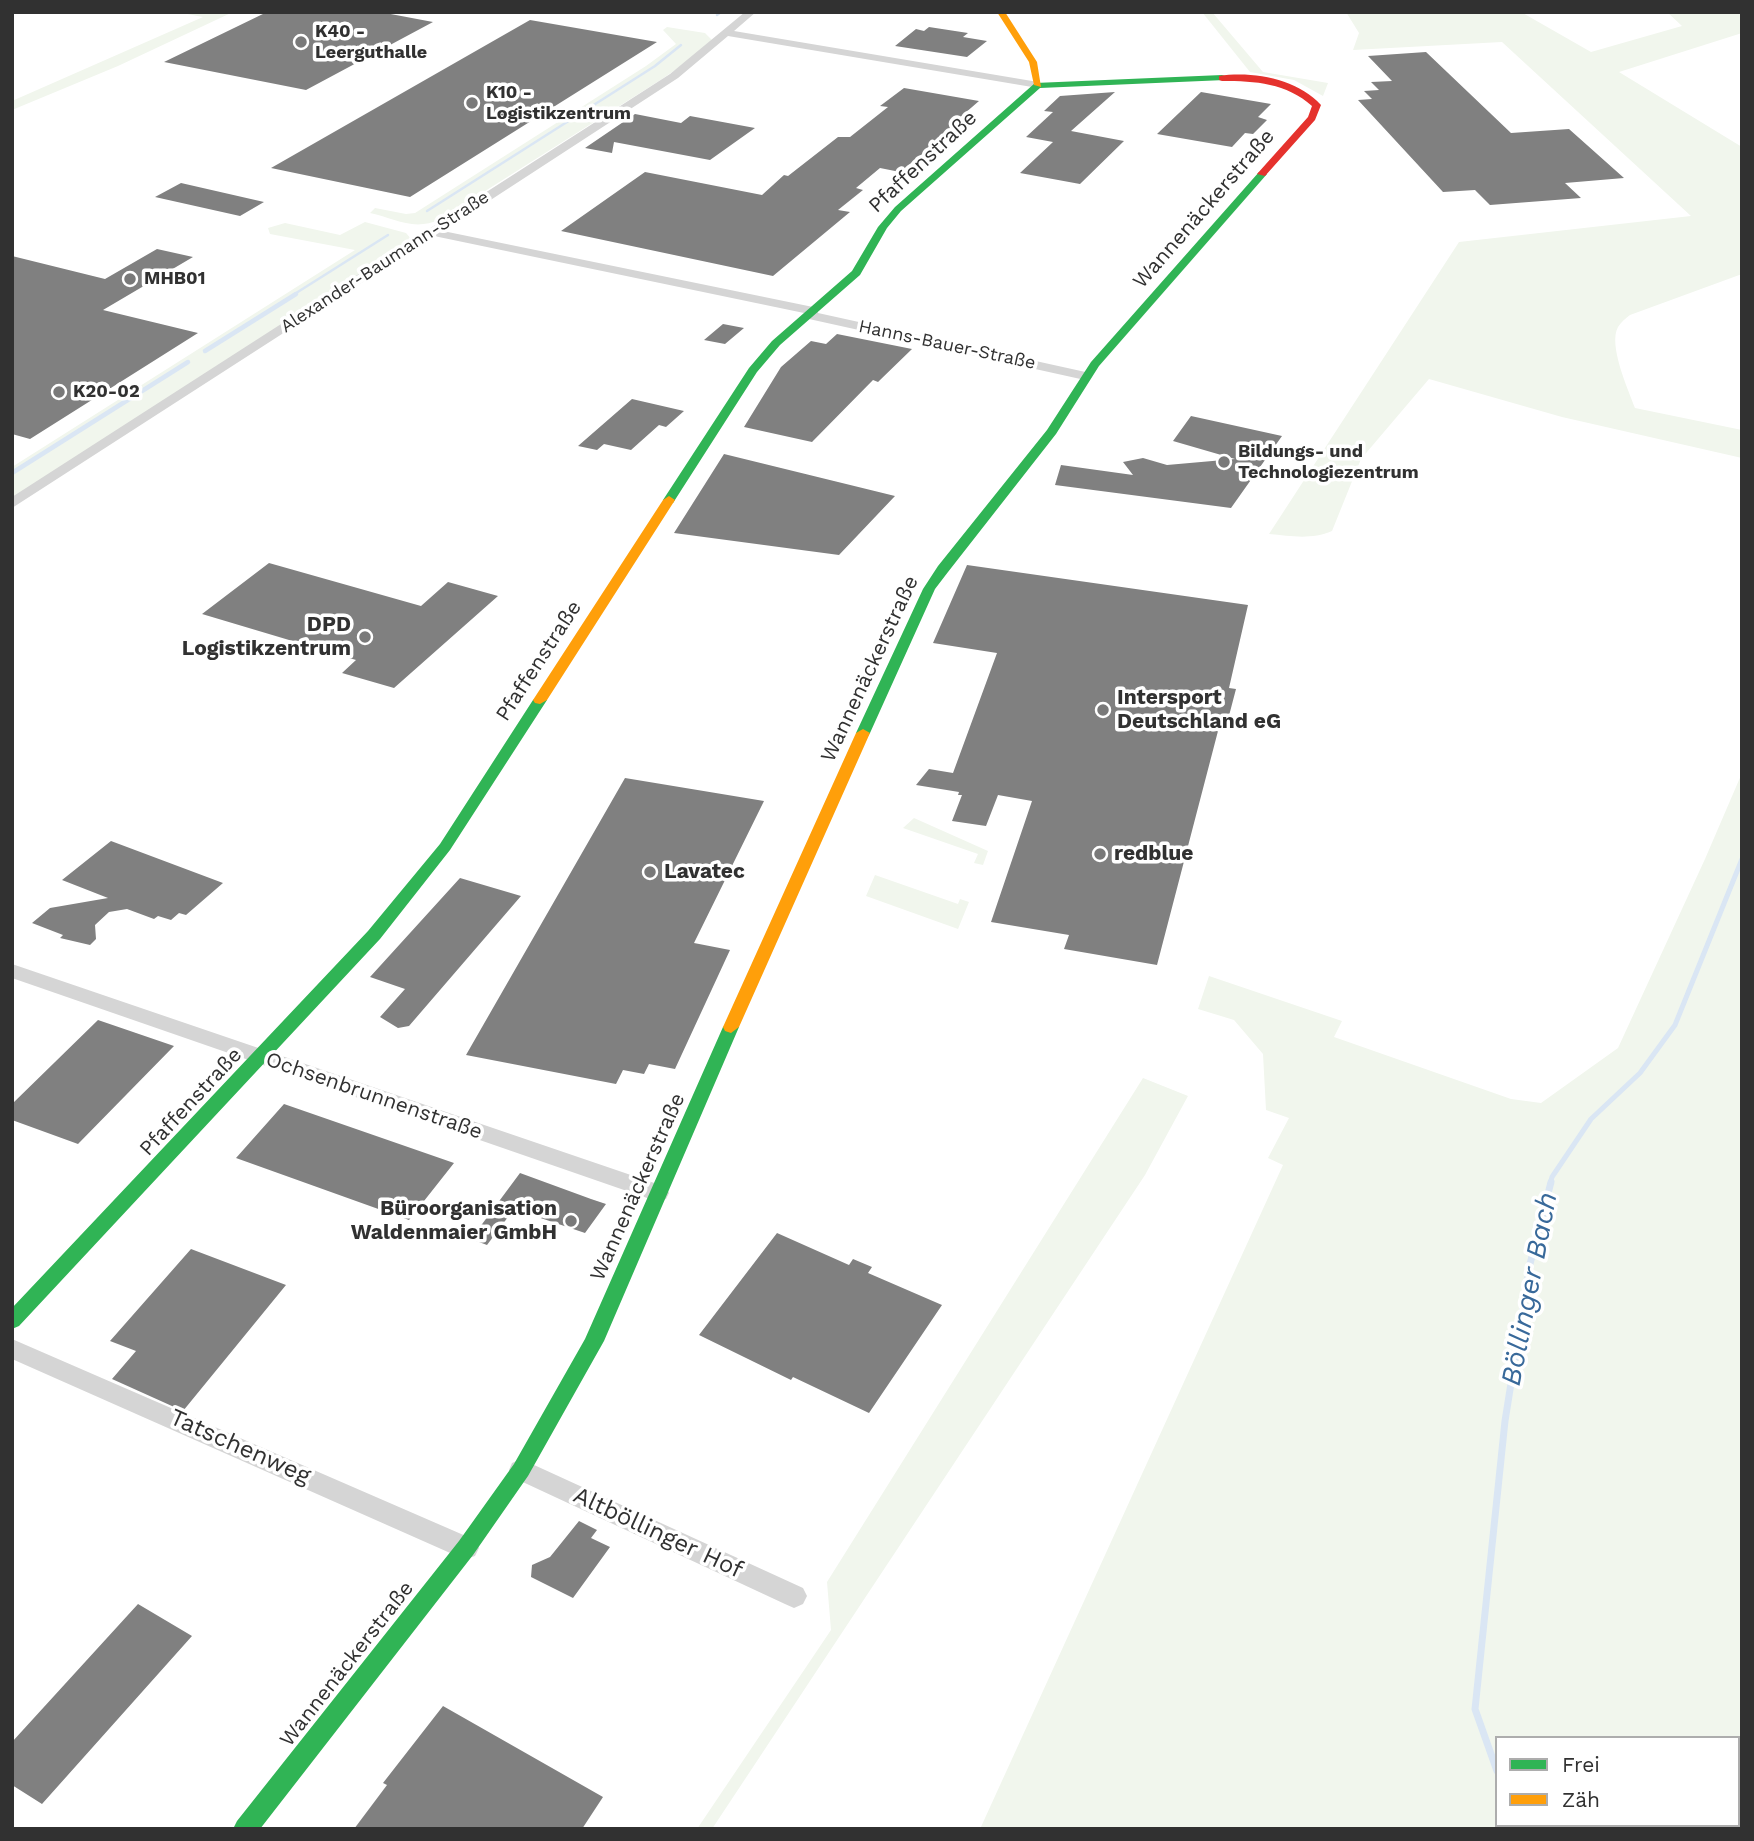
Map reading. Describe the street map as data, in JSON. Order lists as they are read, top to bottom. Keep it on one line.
{"streets":{"street":["Pfaffenstraße","Wannenäckerstraße","Alexander-Baumann-Straße","Hanns-Bauer-Straße","Ochsenbrunnenstraße","Tatschenweg","Altböllinger Hof"]},"crossings":[["Pfaffenstraße","Wannenäckerstraße"],["Pfaffenstraße","Hanns-Bauer-Straße"],["Pfaffenstraße","Ochsenbrunnenstraße"],["Wannenäckerstraße","Alexander-Baumann-Straße"],["Wannenäckerstraße","Hanns-Bauer-Straße"],["Wannenäckerstraße","Ochsenbrunnenstraße"],["Wannenäckerstraße","Tatschenweg"],["Wannenäckerstraße","Altböllinger Hof"],["Alexander-Baumann-Straße","Hanns-Bauer-Straße"]],"water":["Böllinger Bach"],"places":["K40 - Leerguthalle","K10 - Logistikzentrum","MHB01","K20-02","Bildungs- und Technologiezentrum","DPD Logistikzentrum","Intersport Deutschland eG","redblue","Lavatec","Büroorganisation Waldenmaier GmbH"],"legend":["Frei","Zäh"]}
